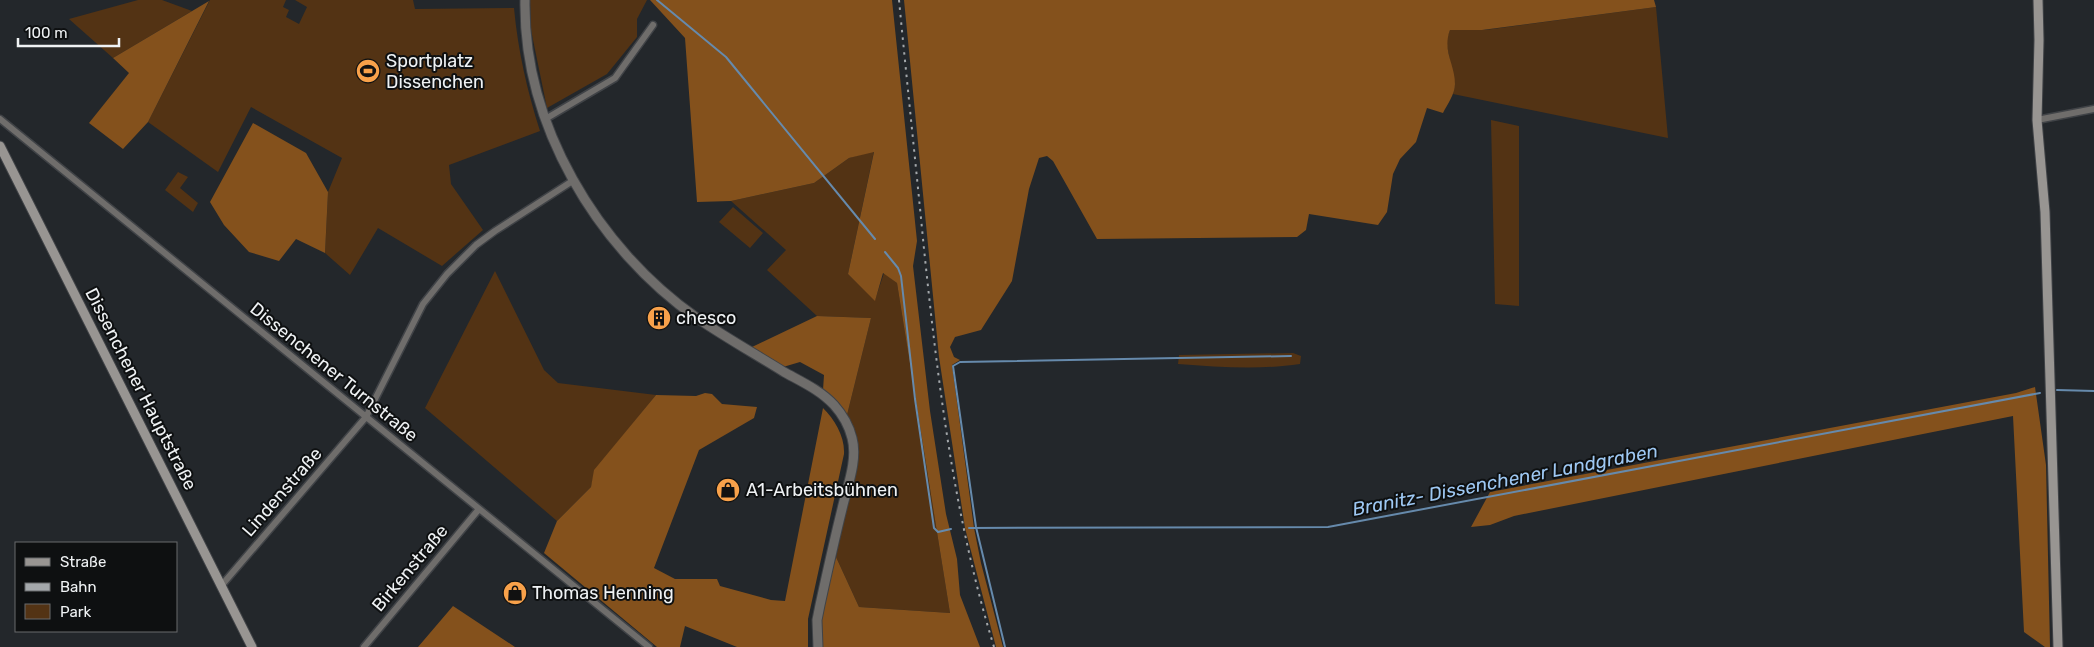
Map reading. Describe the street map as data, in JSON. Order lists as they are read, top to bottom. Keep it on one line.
{"streets":{"main road":["Dissenchener Hauptstraße"],"street":["Dissenchener Turnstraße","Lindenstraße","Birkenstraße"]},"crossings":[["Dissenchener Turnstraße","Lindenstraße"],["Dissenchener Turnstraße","Birkenstraße"],["Dissenchener Hauptstraße","Lindenstraße"]],"water":["Branitz- Dissenchener Landgraben"],"places":{"sports":["Sportplatz Dissenchen"],"building":["chesco"],"shop":["A1-Arbeitsbühnen","Thomas Henning"]},"legend":["Straße","Bahn","Park"],"scale_bar":"100 m"}
